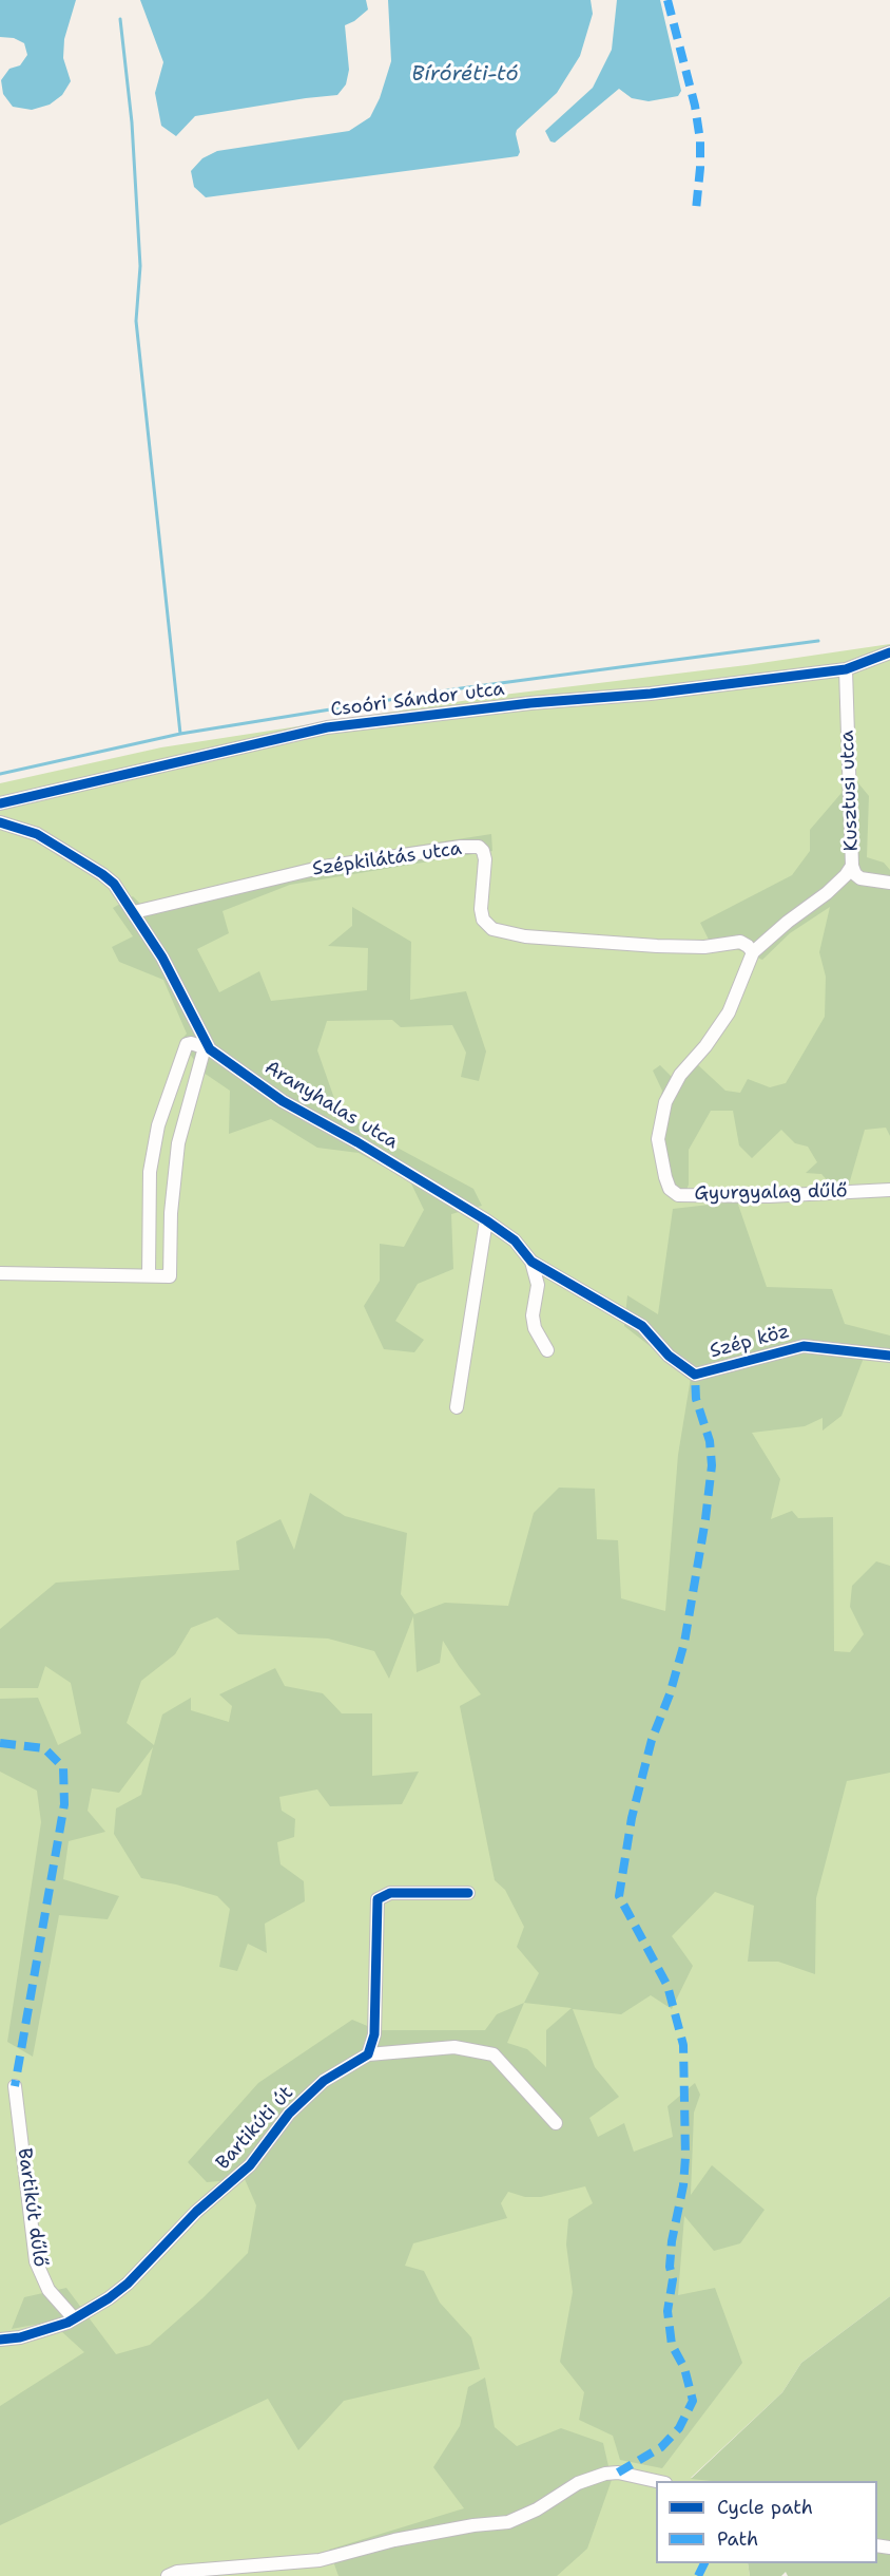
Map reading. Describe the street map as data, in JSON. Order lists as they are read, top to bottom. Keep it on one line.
{"streets":{"street":["Csoóri Sándor utca","Kusztusi utca","Szépkilátás utca","Aranyhalas utca","Gyurgyalag dűlő","Szép köz","Bartikúti út","Bartikút dűlő"]},"crossings":[["Csoóri Sándor utca","Kusztusi utca"],["Kusztusi utca","Gyurgyalag dűlő"],["Szépkilátás utca","Aranyhalas utca"],["Szépkilátás utca","Gyurgyalag dűlő"],["Aranyhalas utca","Szép köz"],["Bartikúti út","Bartikút dűlő"]],"water":["Bíróréti-tó"],"legend":["Cycle path","Path"]}
